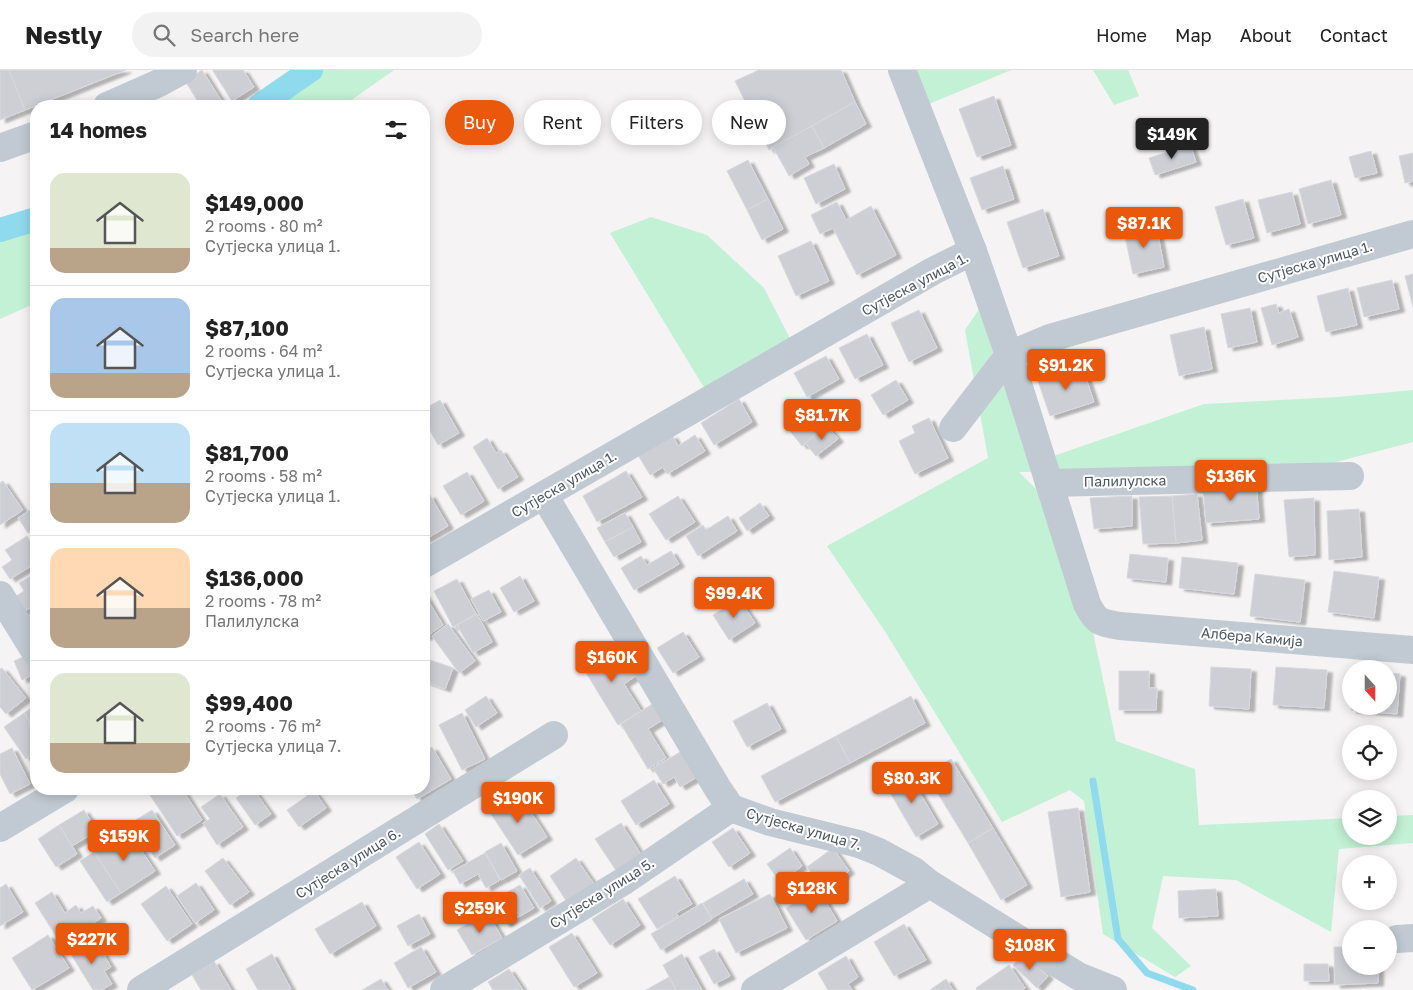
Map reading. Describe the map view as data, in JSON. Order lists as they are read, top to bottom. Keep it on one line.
{"streets":{"street":["Сутјеска улица 1.","Палилулска","Албера Камија","Сутјеска улица 7.","Сутјеска улица 6.","Сутјеска улица 5."]},"crossings":[["Сутјеска улица 1.","Сутјеска улица 7."],["Палилулска","Албера Камија"],["Сутјеска улица 7.","Сутјеска улица 5."]],"north":"bottom","page":{"header":"Nestly","search":"Search here","nav":["Home","Map","About","Contact"],"chip":["Buy","Rent","Filters","New"],"heading":"14 homes","price":["$149K","$87.1K","$91.2K","$81.7K","$136K","$99.4K","$160K","$80.3K","$190K","$159K","$128K","$259K","$227K","$108K"],"list":[{"name":"$149,000","note":"2 rooms · 80 m² · Сутјеска улица 1."},{"name":"$87,100","note":"2 rooms · 64 m² · Сутјеска улица 1."},{"name":"$81,700","note":"2 rooms · 58 m² · Сутјеска улица 1."},{"name":"$136,000","note":"2 rooms · 78 m² · Палилулска"},{"name":"$99,400","note":"2 rooms · 76 m² · Сутјеска улица 7."}],"map_buttons":["+","−"]}}
